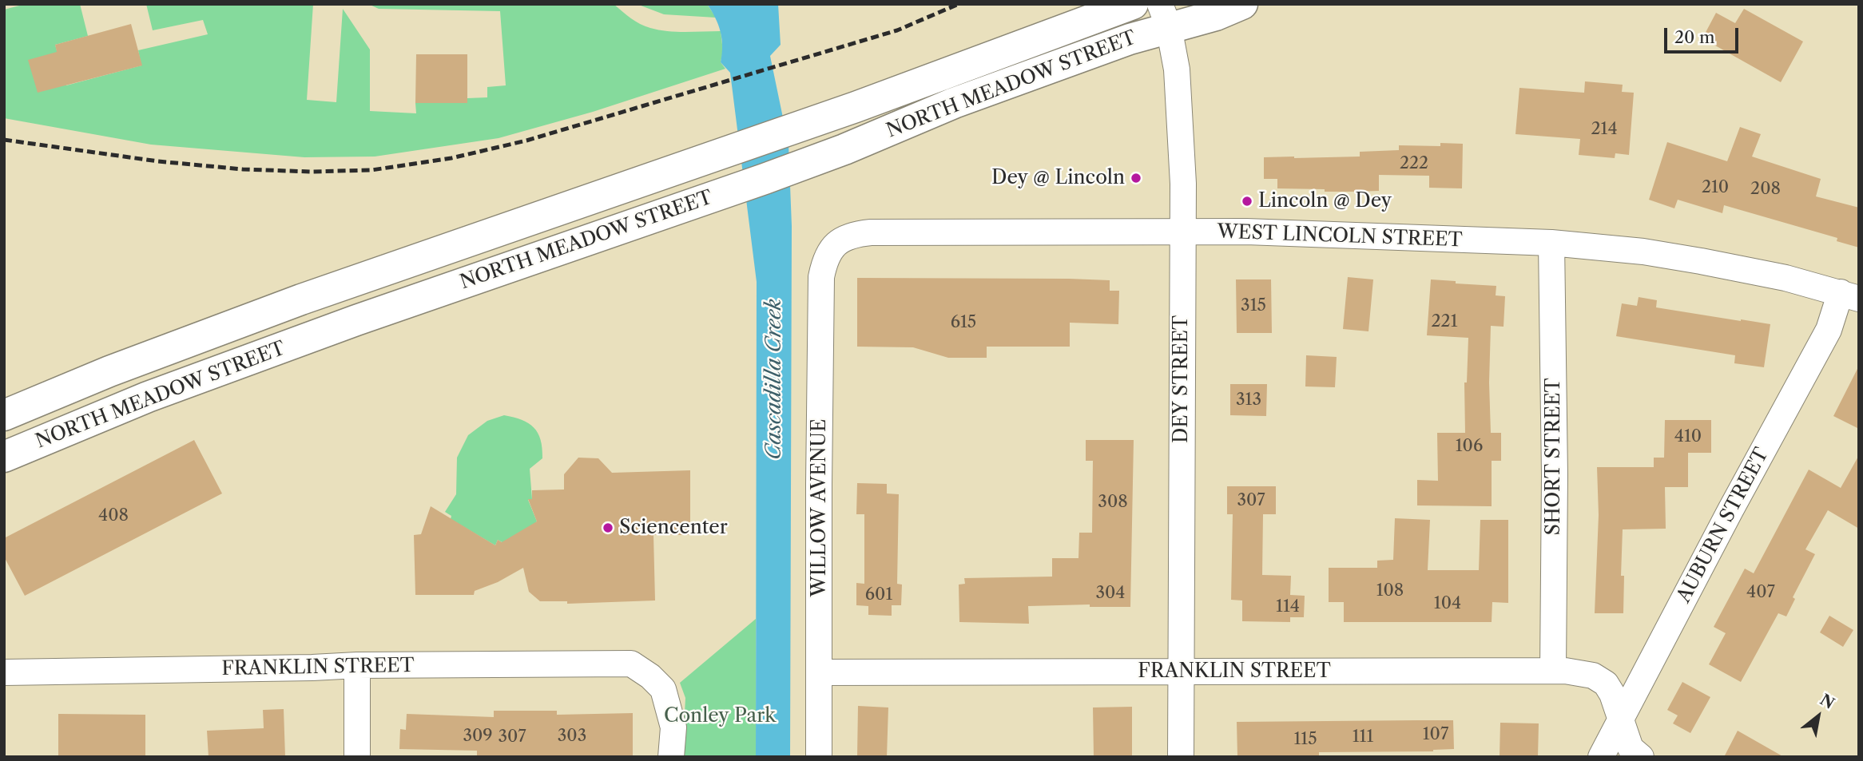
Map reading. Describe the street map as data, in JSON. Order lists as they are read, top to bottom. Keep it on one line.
{"streets":{"highway":["NORTH MEADOW STREET"],"street":["WEST LINCOLN STREET","DEY STREET","SHORT STREET","WILLOW AVENUE","AUBURN STREET","FRANKLIN STREET"]},"crossings":[["NORTH MEADOW STREET","DEY STREET"],["WEST LINCOLN STREET","DEY STREET"],["WEST LINCOLN STREET","SHORT STREET"],["WEST LINCOLN STREET","WILLOW AVENUE"],["WEST LINCOLN STREET","AUBURN STREET"],["DEY STREET","FRANKLIN STREET"],["SHORT STREET","FRANKLIN STREET"],["WILLOW AVENUE","FRANKLIN STREET"],["AUBURN STREET","FRANKLIN STREET"]],"water":["Cascadilla Creek"],"parks":["Conley Park"],"places":["Dey @ Lincoln","Lincoln @ Dey","Sciencenter"],"house_numbers":["214","222","210","208","315","221","615","313","410","106","307","308","408","108","407","304","601","104","114","107","309","303","307","111","115"],"scale_bar":"20 m","north":"top right"}
